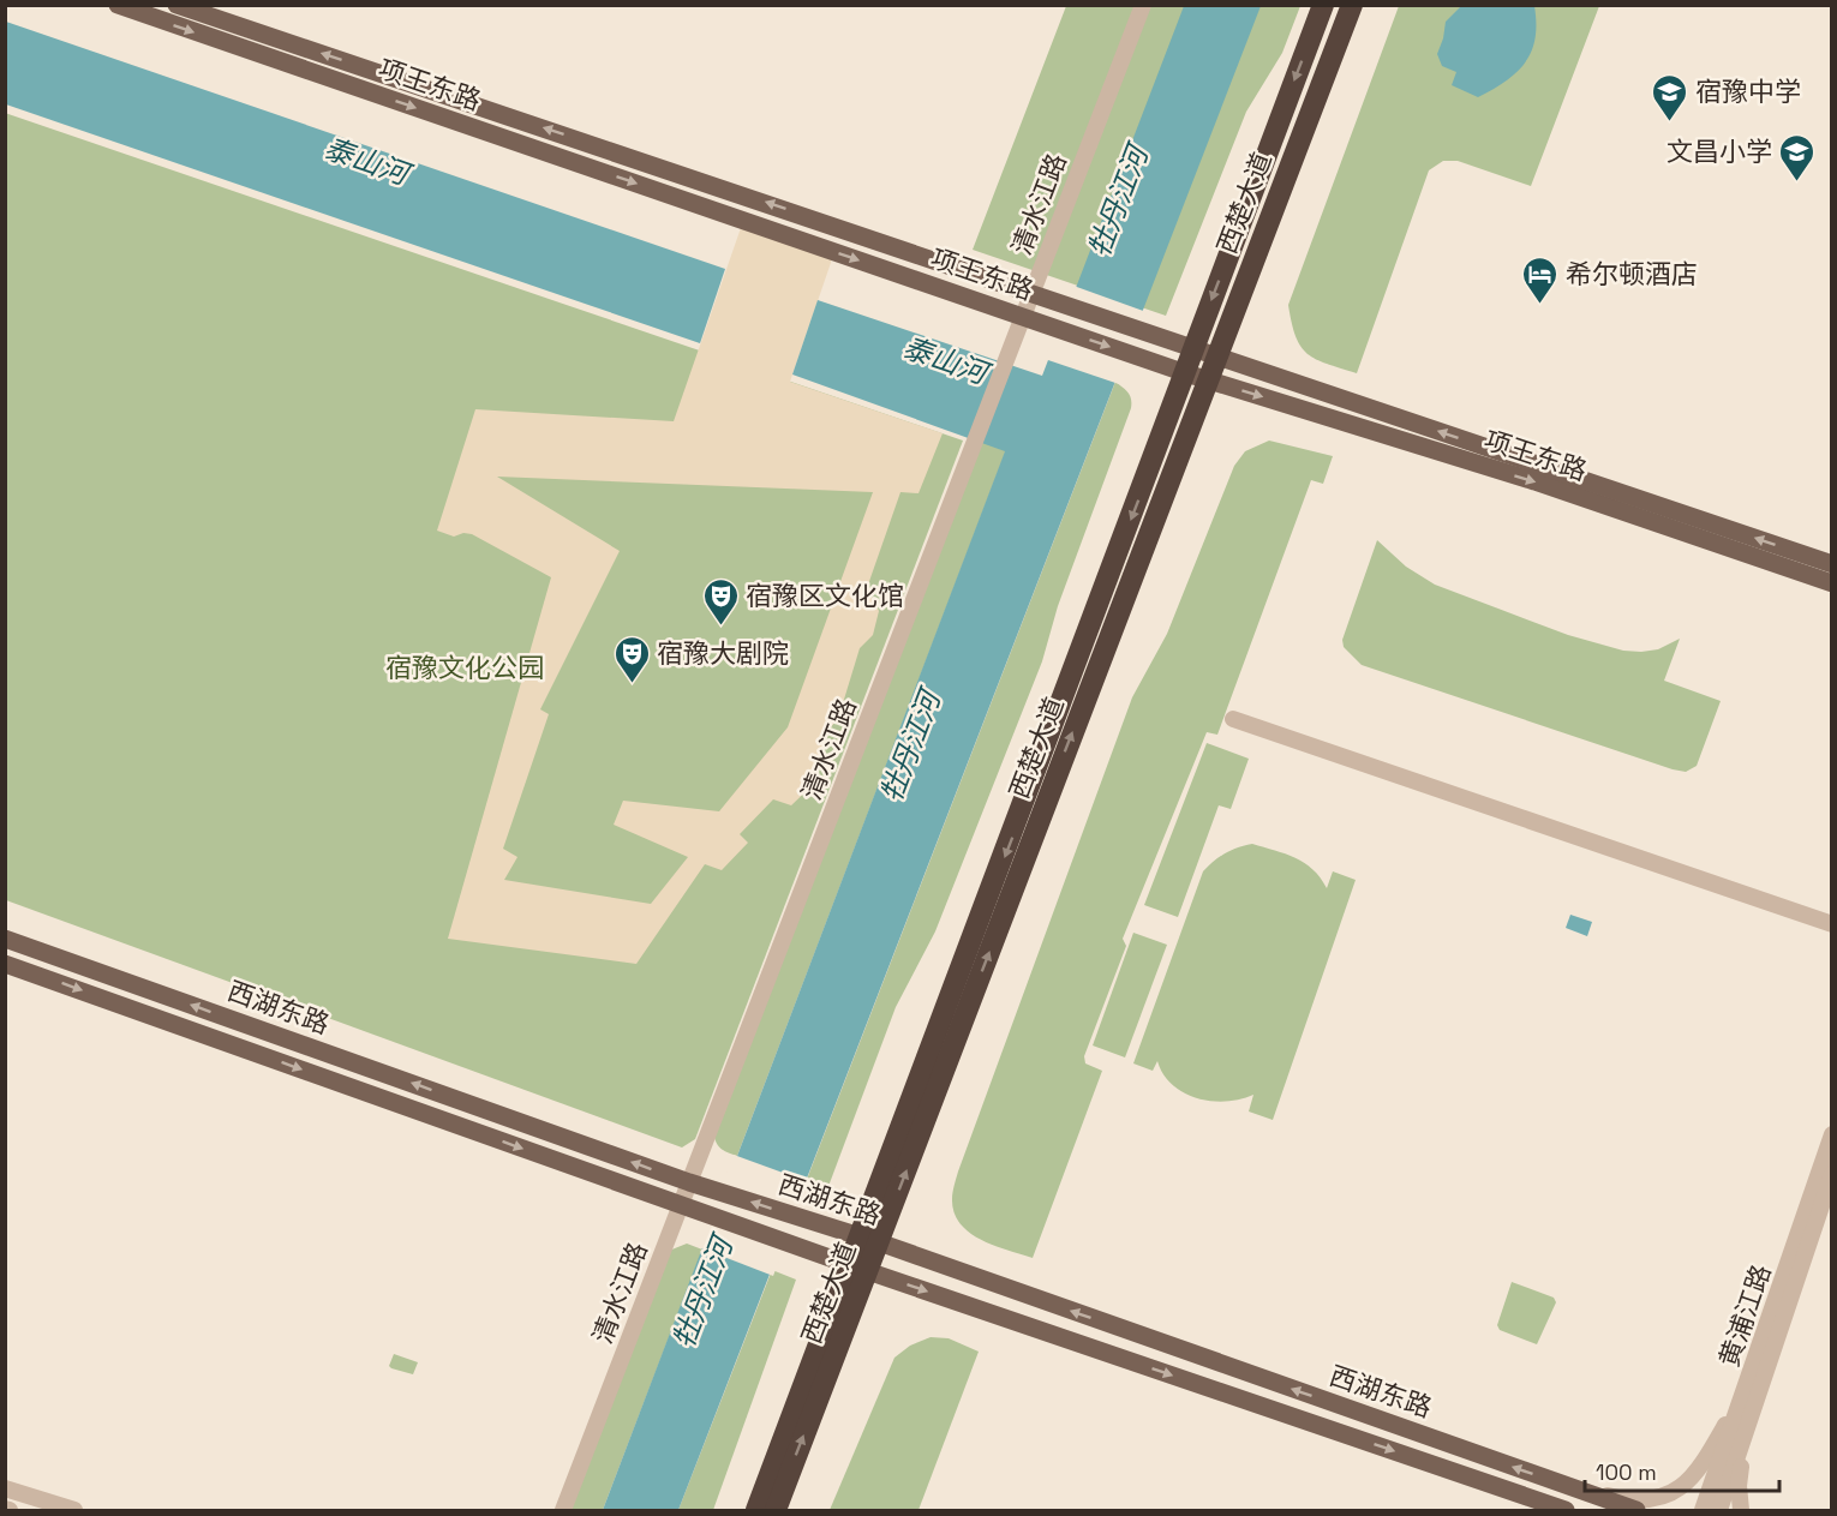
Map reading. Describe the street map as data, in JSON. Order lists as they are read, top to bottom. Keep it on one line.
{"streets":{"highway":["西楚大道"],"main road":["项王东路","西湖东路"],"street":["清水江路","黄浦江路"]},"crossings":[["项王东路","西楚大道"],["项王东路","清水江路"],["西楚大道","西湖东路"],["清水江路","西湖东路"]],"water":["泰山河","牡丹江河"],"parks":["宿豫文化公园"],"places":{"school or university":["宿豫中学","文昌小学"],"hotel":["希尔顿酒店"],"theatre":["宿豫区文化馆","宿豫大剧院"]},"scale_bar":"100 m"}
